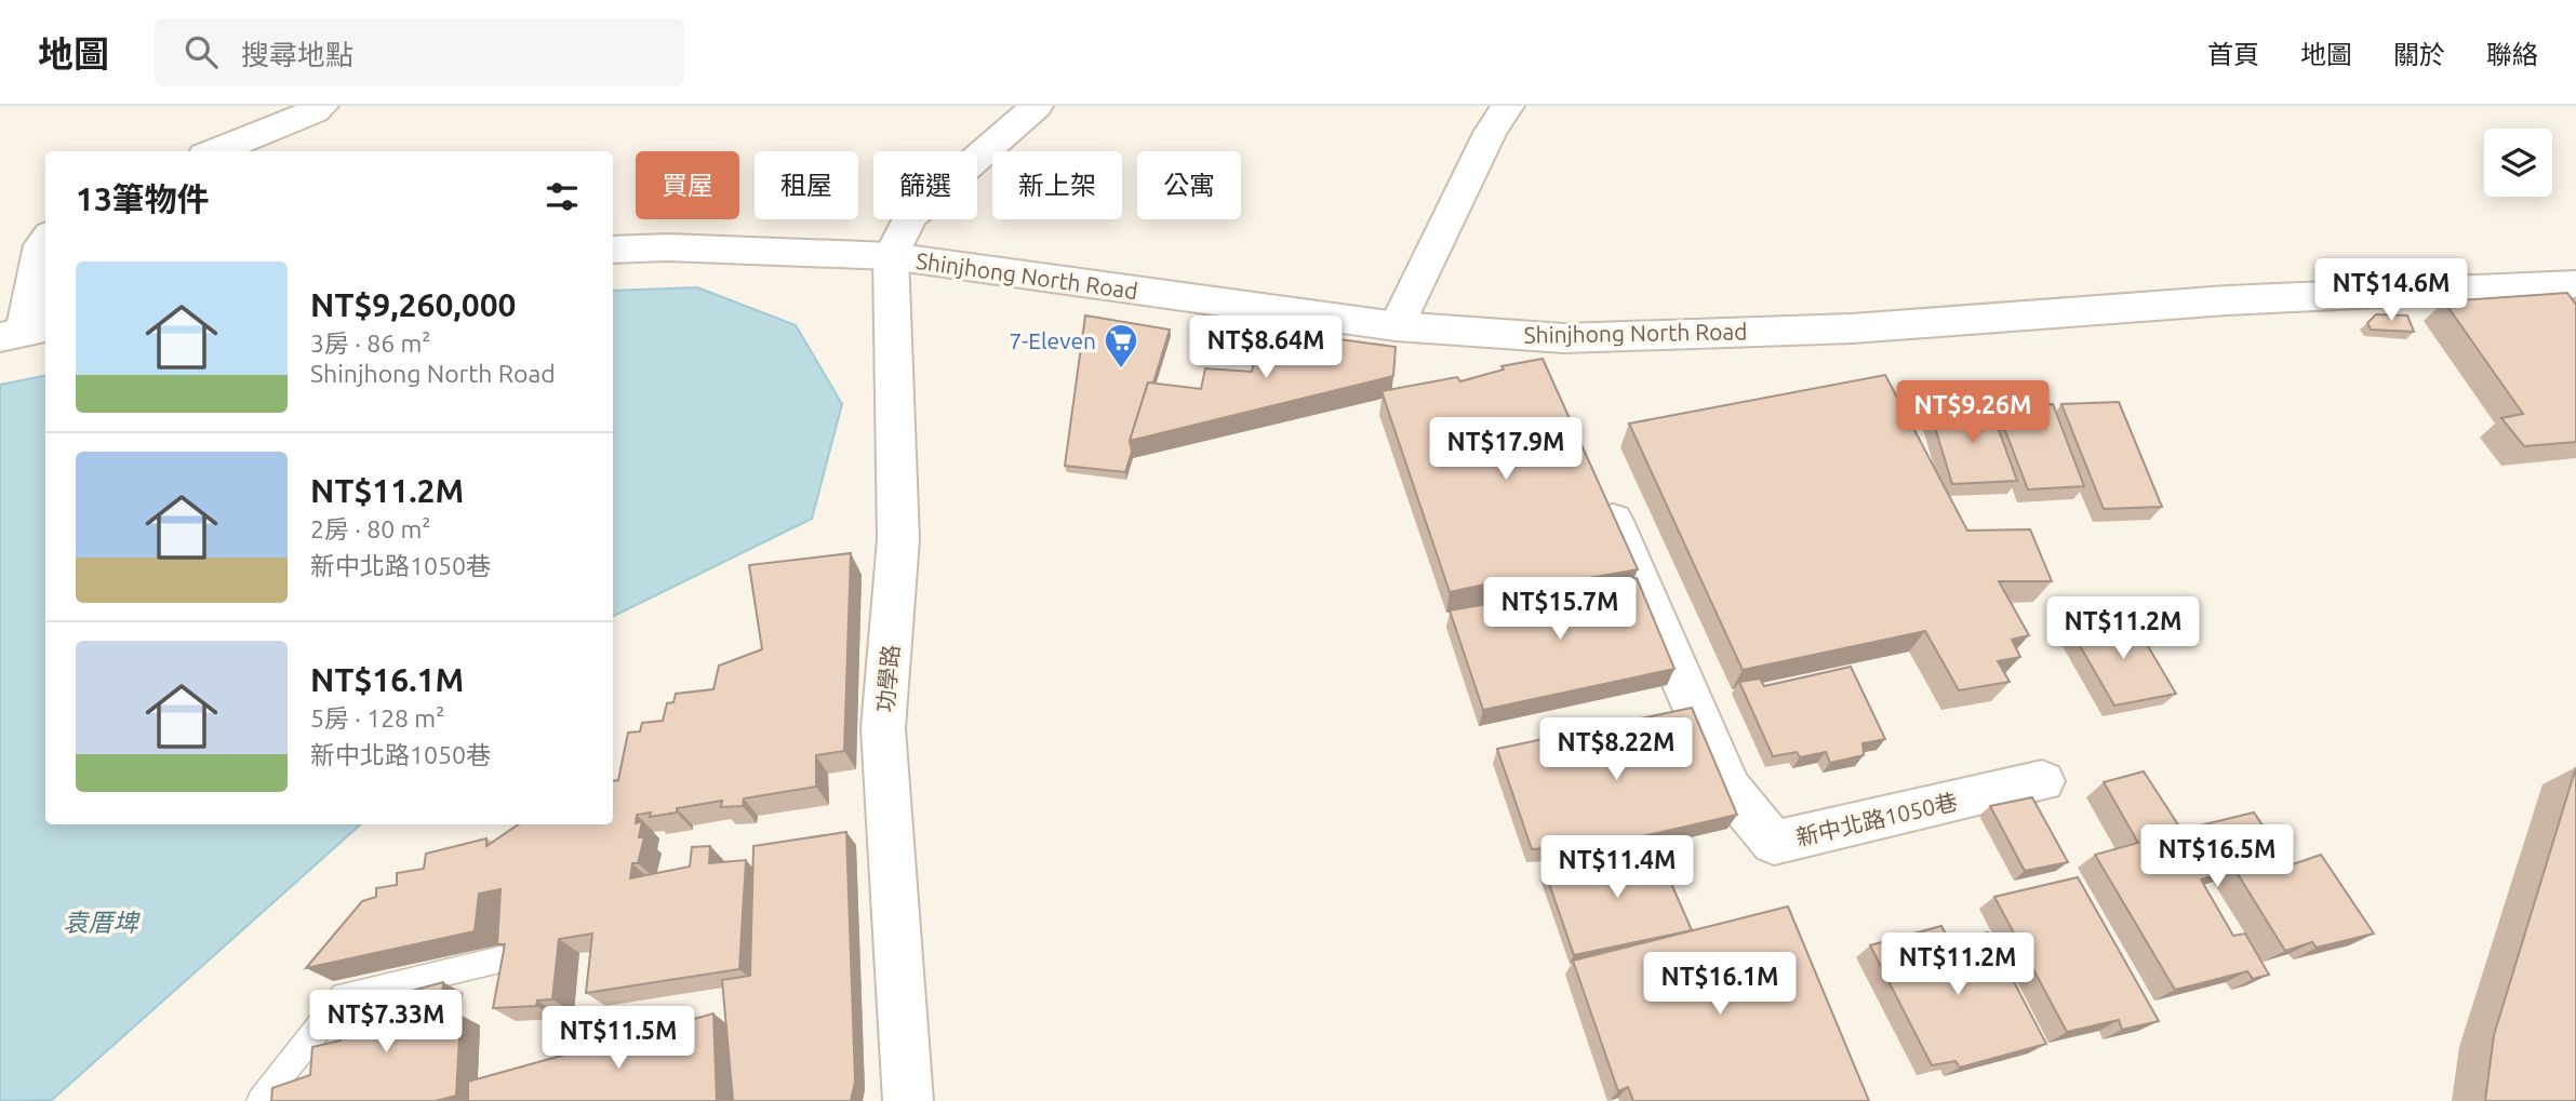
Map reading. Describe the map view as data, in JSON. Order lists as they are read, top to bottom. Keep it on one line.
{"streets":{"street":["Shinjhong North Road","功學路","新中北路1050巷"]},"crossings":[["Shinjhong North Road","功學路"]],"water":["袁厝埤"],"places":{"supermarket":["7-Eleven"]},"page":{"header":"地圖","search":"搜尋地點","nav":["首頁","地圖","關於","聯絡"],"chip":["買屋","租屋","篩選","新上架","公寓"],"heading":"13筆物件","list":[{"name":"NT$9,260,000","note":"3房 · 86 m² · Shinjhong North Road"},{"name":"NT$11.2M","note":"2房 · 80 m² · 新中北路1050巷"},{"name":"NT$16.1M","note":"5房 · 128 m² · 新中北路1050巷"}],"price":["NT$14.6M","NT$8.64M","NT$9.26M","NT$17.9M","NT$15.7M","NT$11.2M","NT$8.22M","NT$16.5M","NT$11.4M","NT$11.2M","NT$16.1M","NT$7.33M","NT$11.5M"]}}
